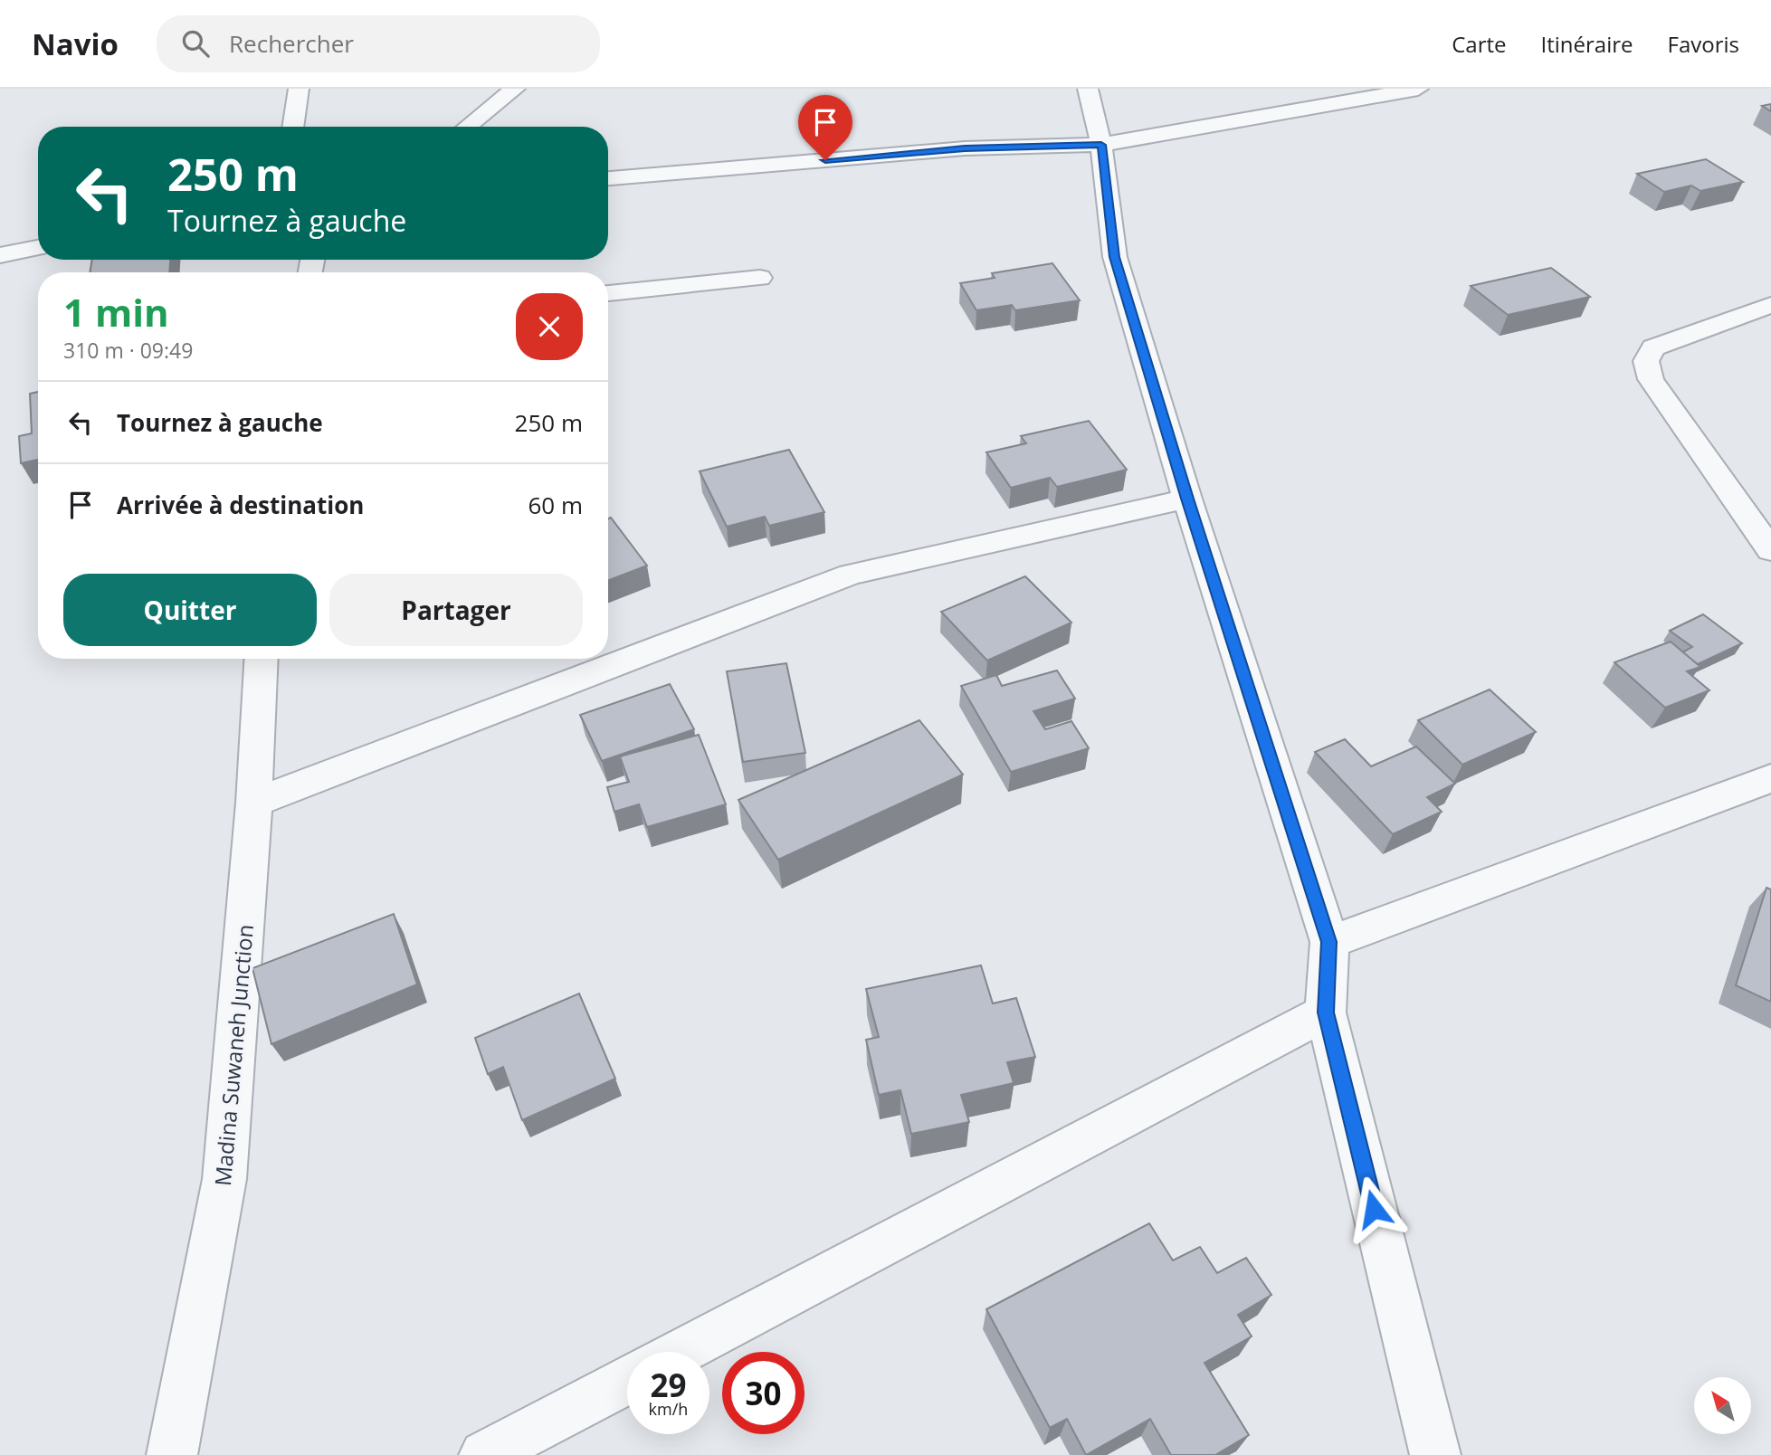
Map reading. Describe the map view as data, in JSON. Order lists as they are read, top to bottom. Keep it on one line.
{"streets":{"street":["Madina Suwaneh Junction"]},"north":"top left","page":{"header":"Navio","search":"Rechercher","nav":["Carte","Itinéraire","Favoris"],"turn":["250 m","Tournez à gauche"],"heading":["1 min","310 m · 09:49"],"list":[{"name":"Tournez à gauche","value":"250 m"},{"name":"Arrivée à destination","value":"60 m"}],"buttons":["Quitter","Partager"],"speed":"29 km/h","limit":"30"}}
